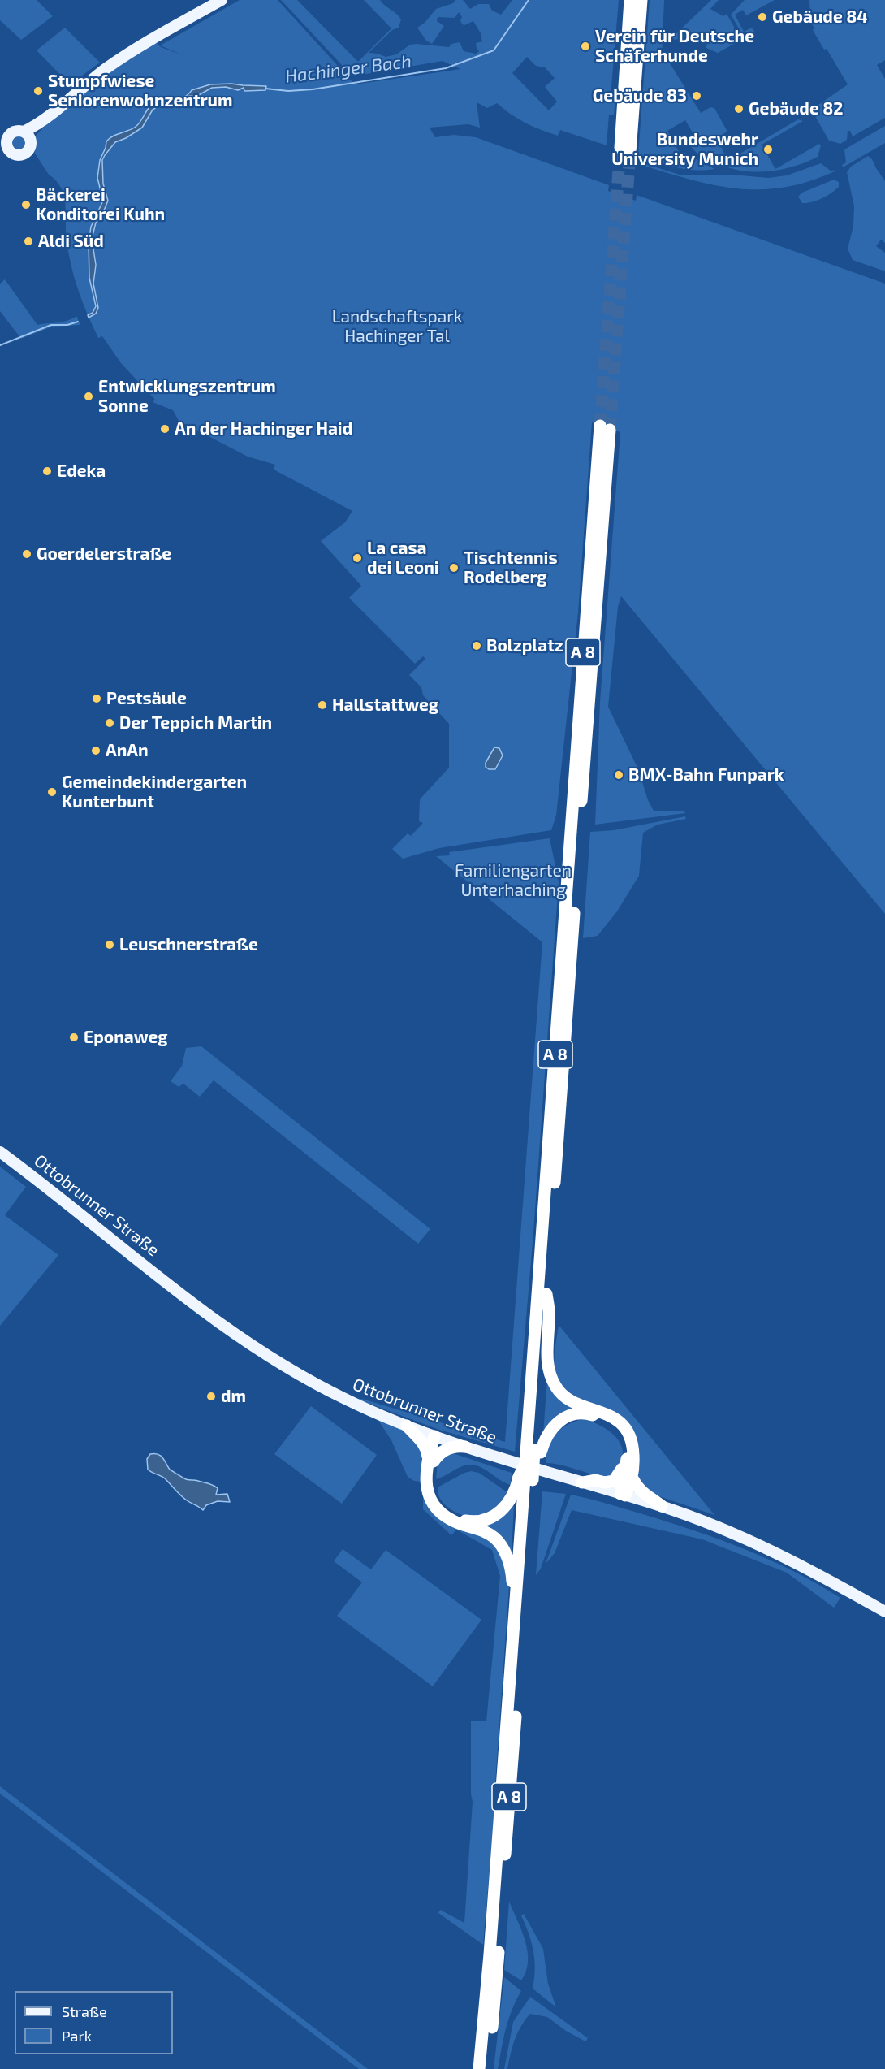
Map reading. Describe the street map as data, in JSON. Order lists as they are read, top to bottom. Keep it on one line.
{"streets":{"highway":["A 8"],"main road":["Ottobrunner Straße"]},"water":["Hachinger Bach"],"parks":["Landschaftspark Hachinger Tal","Familiengarten Unterhaching"],"places":["Gebäude 84","Verein für Deutsche Schäferhunde","Stumpfwiese Seniorenwohnzentrum","Gebäude 83","Gebäude 82","Bundeswehr University Munich","Bäckerei Konditorei Kuhn","Aldi Süd","Entwicklungszentrum Sonne","An der Hachinger Haid","Edeka","Goerdelerstraße","La casa dei Leoni","Tischtennis Rodelberg","Bolzplatz","Pestsäule","Hallstattweg","Der Teppich Martin","AnAn","BMX-Bahn Funpark","Gemeindekindergarten Kunterbunt","Leuschnerstraße","Eponaweg","dm"],"legend":["Straße","Park"]}
